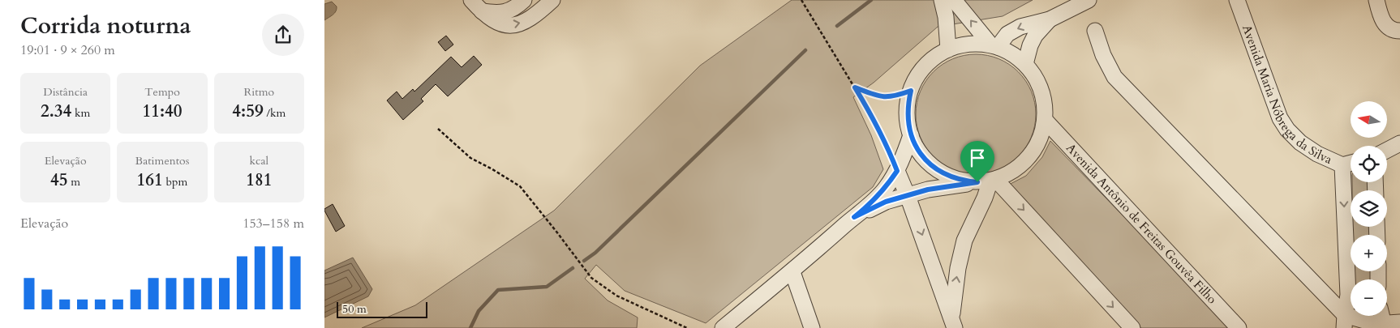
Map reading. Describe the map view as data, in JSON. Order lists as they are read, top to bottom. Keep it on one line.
{"streets":{"street":["Avenida Maria Nóbrega da Silva","Avenida Antônio de Freitas Gouvêa Filho"]},"scale_bar":"50 m","north":"left","page":{"heading":["Corrida noturna","19:01 · 9 × 260 m"],"stats":[["Distância","2.34 km"],["Tempo","11:40"],["Ritmo","4:59 /km"],["Elevação","45 m"],["Batimentos","161 bpm"],["kcal","181"]],"map_buttons":["+","−"],"chart":["Elevação","153–158 m"],"scale":"50 m"}}
